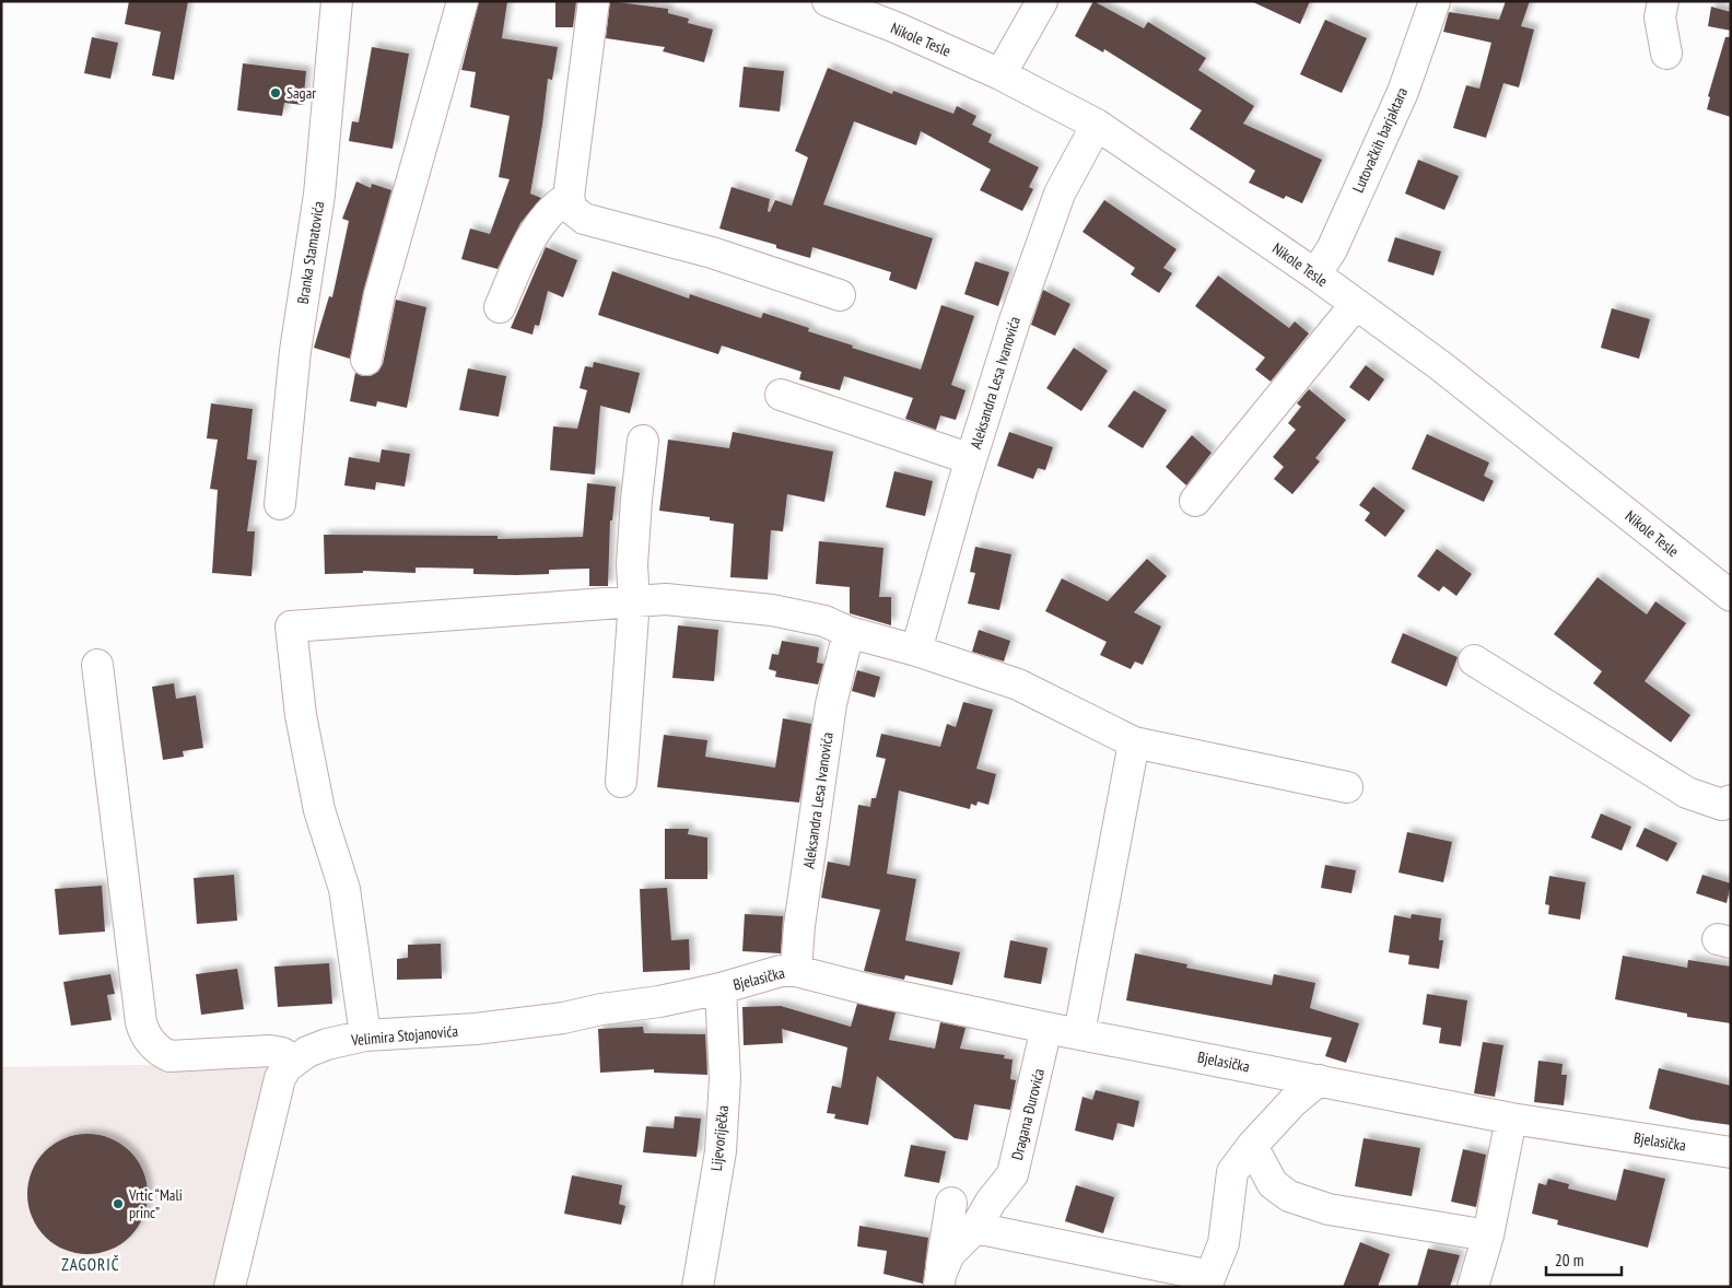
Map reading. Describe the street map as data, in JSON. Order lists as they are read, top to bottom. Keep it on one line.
{"streets":{"street":["Nikole Tesle","Lutovačkih barjaktara","Branka Stamatovića","Aleksandra Lesa Ivanovića","Bjelasička","Velimira Stojanovića","Dragana Đurovića","Lijevoriječka"]},"crossings":[["Nikole Tesle","Lutovačkih barjaktara"],["Nikole Tesle","Aleksandra Lesa Ivanovića"],["Aleksandra Lesa Ivanovića","Bjelasička"],["Bjelasička","Velimira Stojanovića"],["Bjelasička","Dragana Đurovića"],["Bjelasička","Lijevoriječka"],["Velimira Stojanovića","Lijevoriječka"]],"districts":["ZAGORIČ"],"places":["Sagar","Vrtic “Mali princ”"],"scale_bar":"20 m"}
